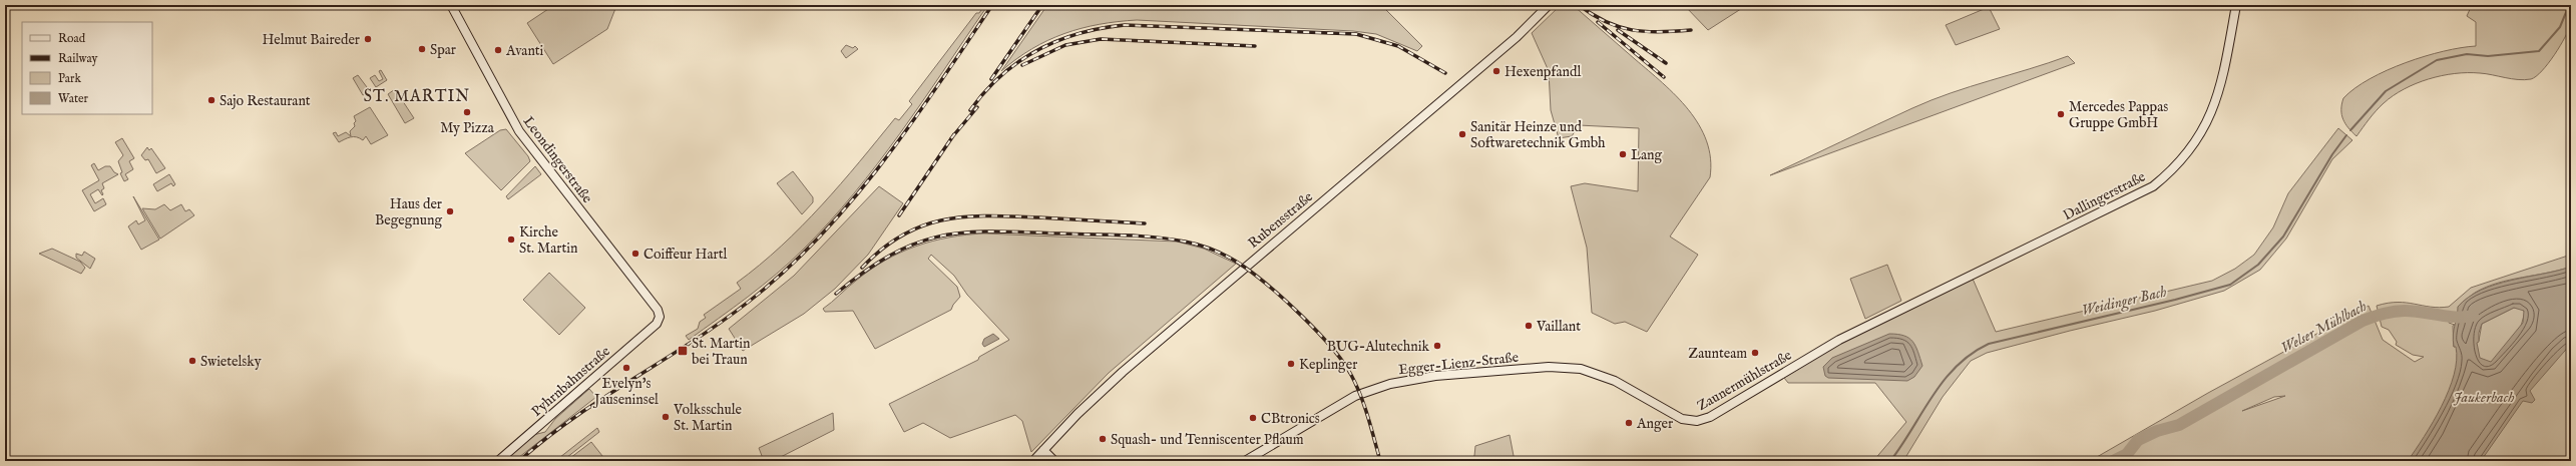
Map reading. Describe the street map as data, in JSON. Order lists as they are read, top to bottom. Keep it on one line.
{"streets":{"street":["Leondingerstraße","Dallingerstraße","Rubensstraße","Egger-Lienz-Straße","Zaunermühlstraße","Pyhrnbahnstraße"]},"crossings":[["Leondingerstraße","Pyhrnbahnstraße"],["Dallingerstraße","Zaunermühlstraße"],["Egger-Lienz-Straße","Zaunermühlstraße"]],"districts":["ST. MARTIN"],"water":["Weidinger Bach","Welser Mühlbach","Jaukerbach"],"places":{"other":["Helmut Baireder","Spar","Avanti","Hexenpfandl","Sajo Restaurant","My Pizza","Mercedes Pappas Gruppe GmbH","Sanitär Heinze und Softwaretechnik Gmbh","Lang","Haus der Begegnung","Kirche St. Martin","Coiffeur Hartl","Vaillant","BUG-Alutechnik","Zaunteam","Swietelsky","Keplinger","Evelyn's Jauseninsel","Volksschule St. Martin","CBtronics","Anger","Squash- und Tenniscenter Pflaum"],"transit":["St. Martin bei Traun"]},"legend":["Road","Railway","Park","Water"]}
